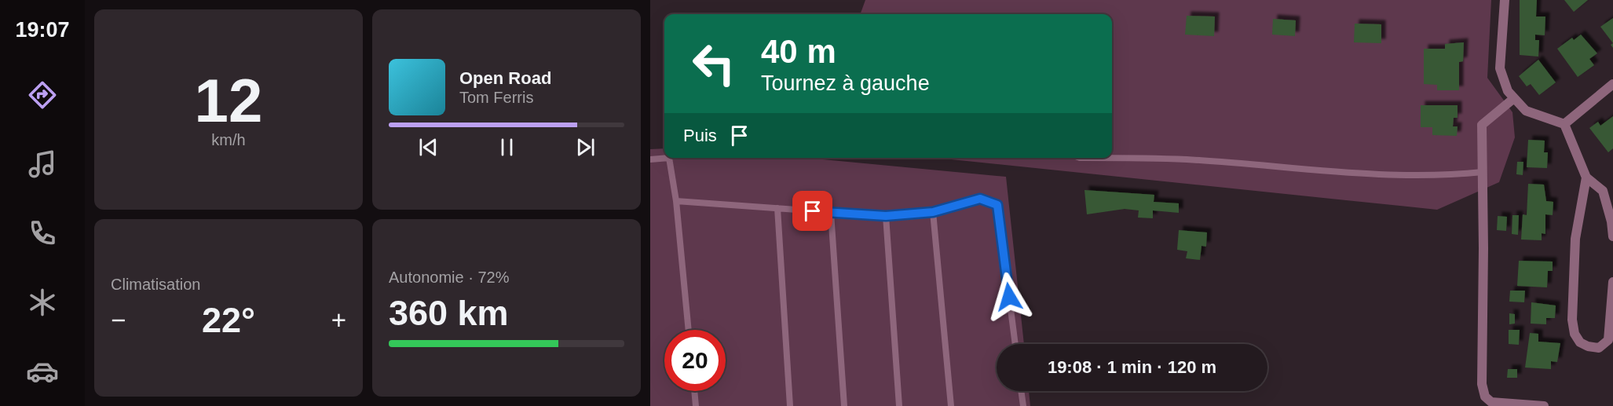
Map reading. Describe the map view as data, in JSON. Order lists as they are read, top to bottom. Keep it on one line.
{"page":{"tabs":"19:07","tile":[["12","km/h"],"Climatisation",["Autonomie · 72%","360 km"]],"turn":["40 m","Tournez à gauche"],"song":["Open Road","Tom Ferris"],"then":"Puis","heat":["−","22°","+"],"limit":"20","trip":"19:08 · 1 min · 120 m"}}
